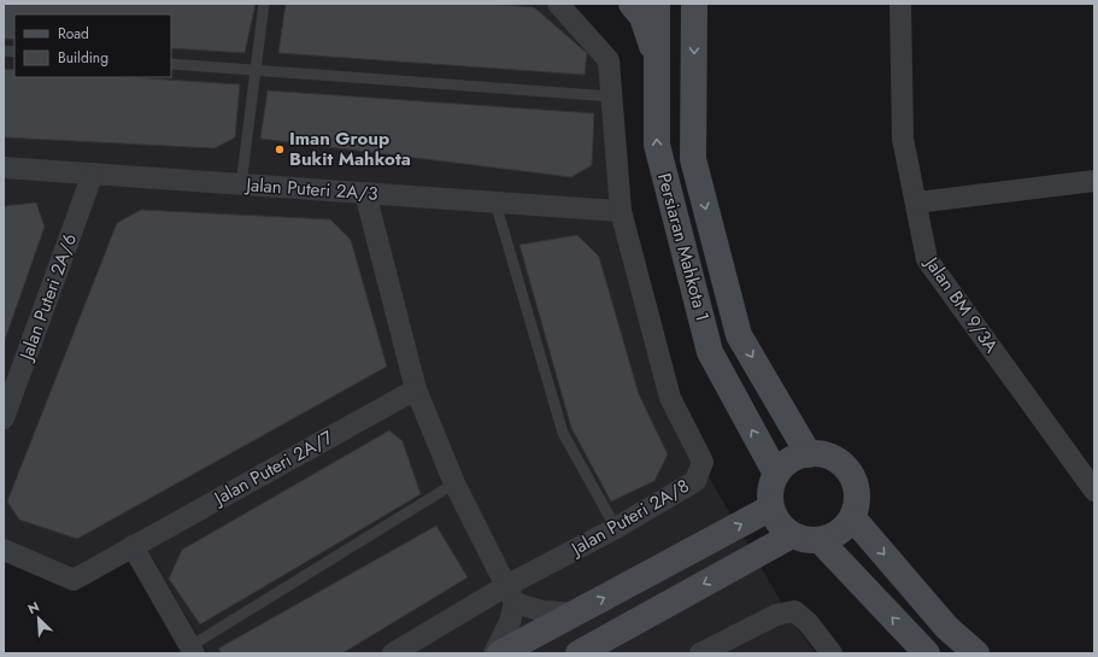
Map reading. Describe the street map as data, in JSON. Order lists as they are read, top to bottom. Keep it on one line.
{"streets":{"main road":["Persiaran Mahkota 1"],"street":["Jalan Puteri 2A/3","Jalan Puteri 2A/6","Jalan BM 9/3A","Jalan Puteri 2A/7","Jalan Puteri 2A/8"]},"crossings":[["Jalan Puteri 2A/3","Jalan Puteri 2A/6"],["Jalan Puteri 2A/3","Jalan Puteri 2A/8"]],"places":["Iman Group Bukit Mahkota"],"legend":["Road","Building"],"north":"top left"}
